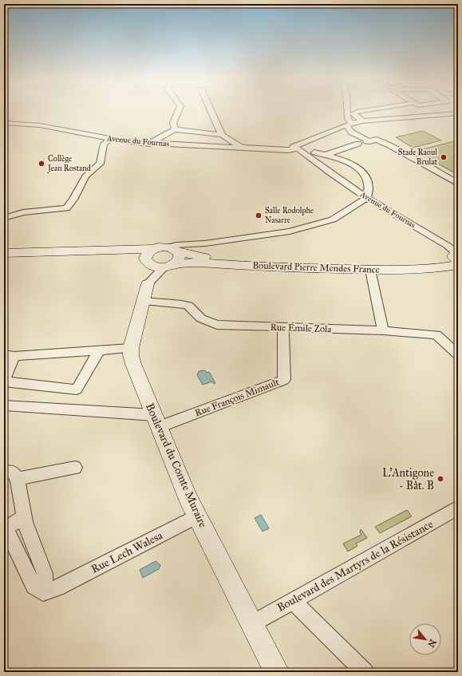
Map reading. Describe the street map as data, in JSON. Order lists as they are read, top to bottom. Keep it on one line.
{"streets":{"main road":["Boulevard Pierre Mendes France","Boulevard du Comte Muraire"],"street":["Avenue du Fournas","Rue Émile Zola","Rue François Mimault","Rue Lech Walesa","Boulevard des Martyrs de la Résistance"]},"crossings":[["Avenue du Fournas","Boulevard Pierre Mendes France"],["Boulevard Pierre Mendes France","Boulevard du Comte Muraire"],["Rue Émile Zola","Rue François Mimault"],["Rue Émile Zola","Boulevard du Comte Muraire"],["Rue François Mimault","Boulevard du Comte Muraire"],["Boulevard du Comte Muraire","Rue Lech Walesa"],["Boulevard du Comte Muraire","Boulevard des Martyrs de la Résistance"]],"places":["Stade Raoul Brulat","Collège Jean Rostand","Salle Rodolphe Nasarre","L'Antigone - Bât. B"],"north":"bottom right"}
